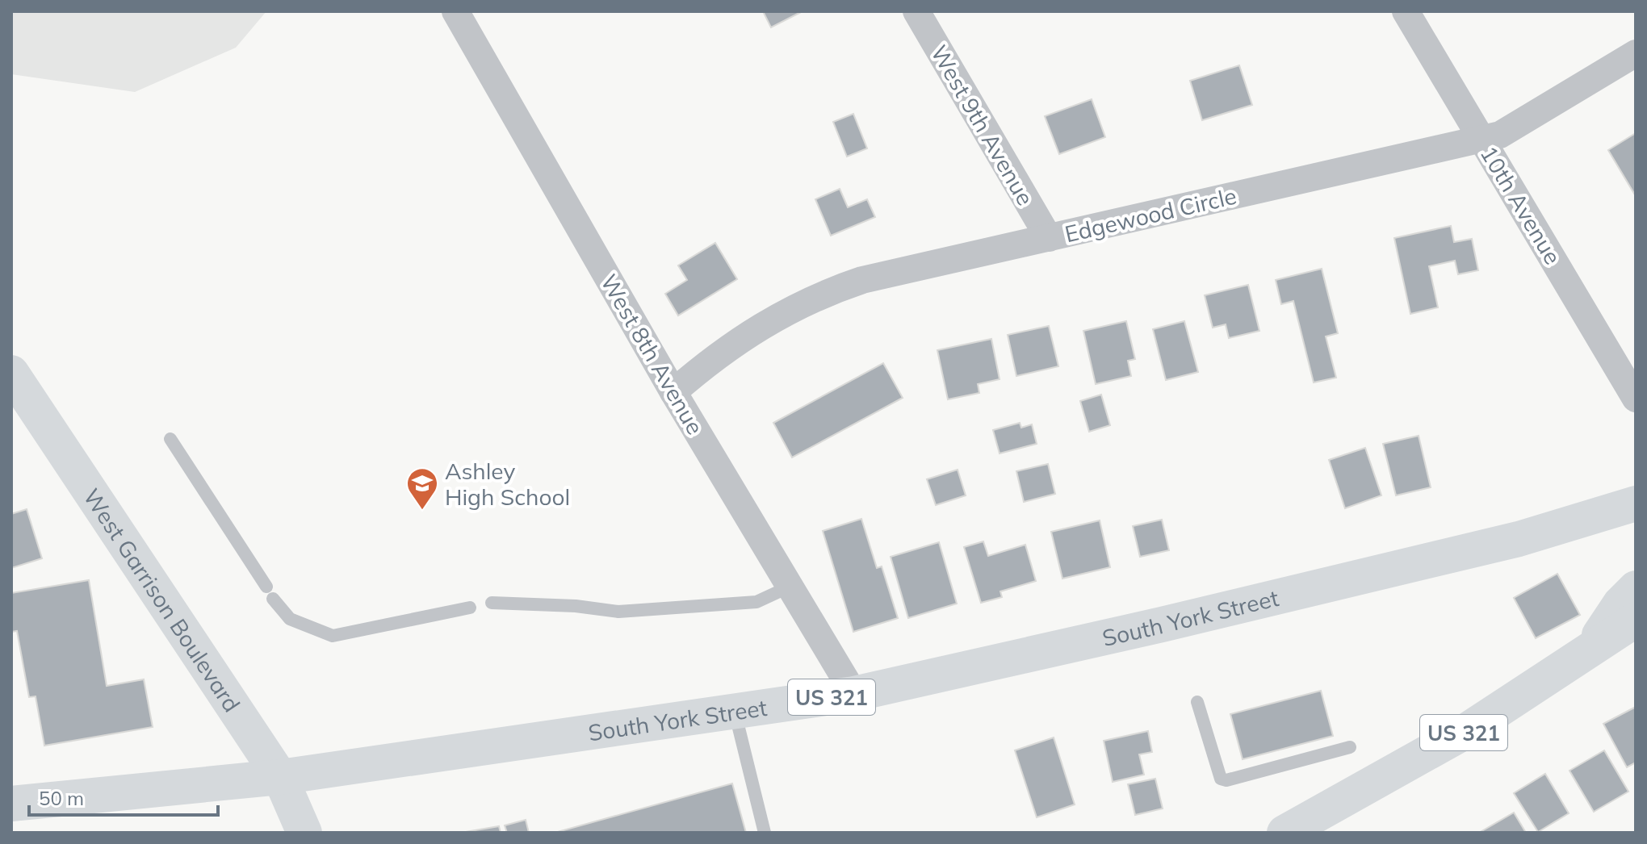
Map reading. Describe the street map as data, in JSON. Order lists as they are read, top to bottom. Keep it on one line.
{"streets":{"main road":["West Garrison Boulevard","South York Street","US 321"],"street":["West 9th Avenue","10th Avenue","Edgewood Circle","West 8th Avenue"]},"crossings":[["West 9th Avenue","Edgewood Circle"],["10th Avenue","Edgewood Circle"],["Edgewood Circle","West 8th Avenue"],["West 8th Avenue","South York Street"],["West Garrison Boulevard","South York Street"]],"places":{"school or university":["Ashley High School"]},"scale_bar":"50 m"}
